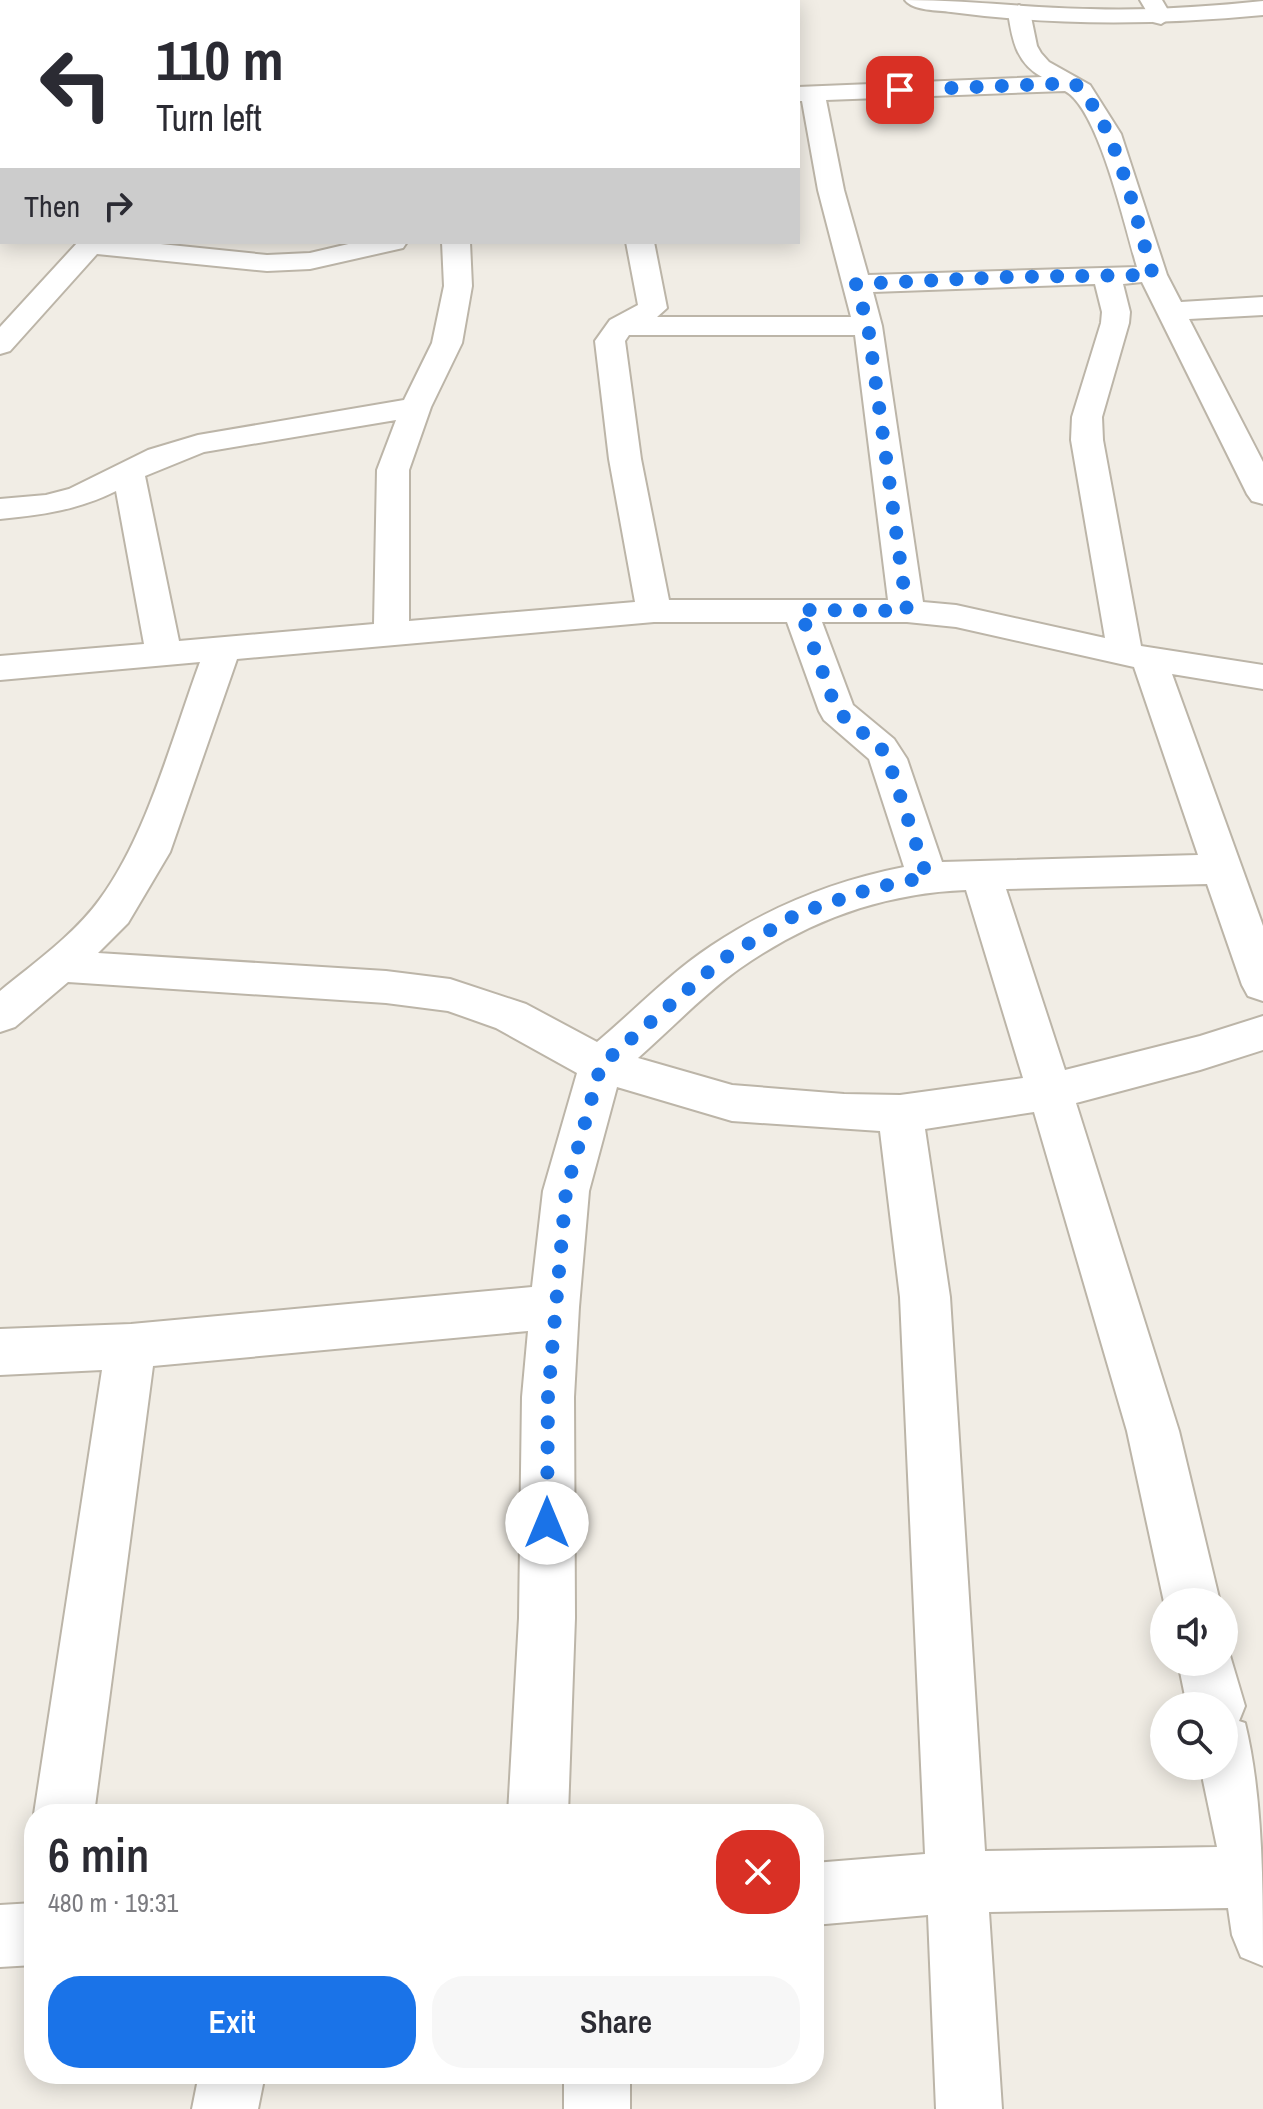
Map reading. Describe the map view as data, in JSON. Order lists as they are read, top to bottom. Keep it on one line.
{"page":{"turn":["110 m","Turn left"],"then":"Then","heading":["6 min","480 m · 19:31"],"buttons":["Exit","Share"]}}
